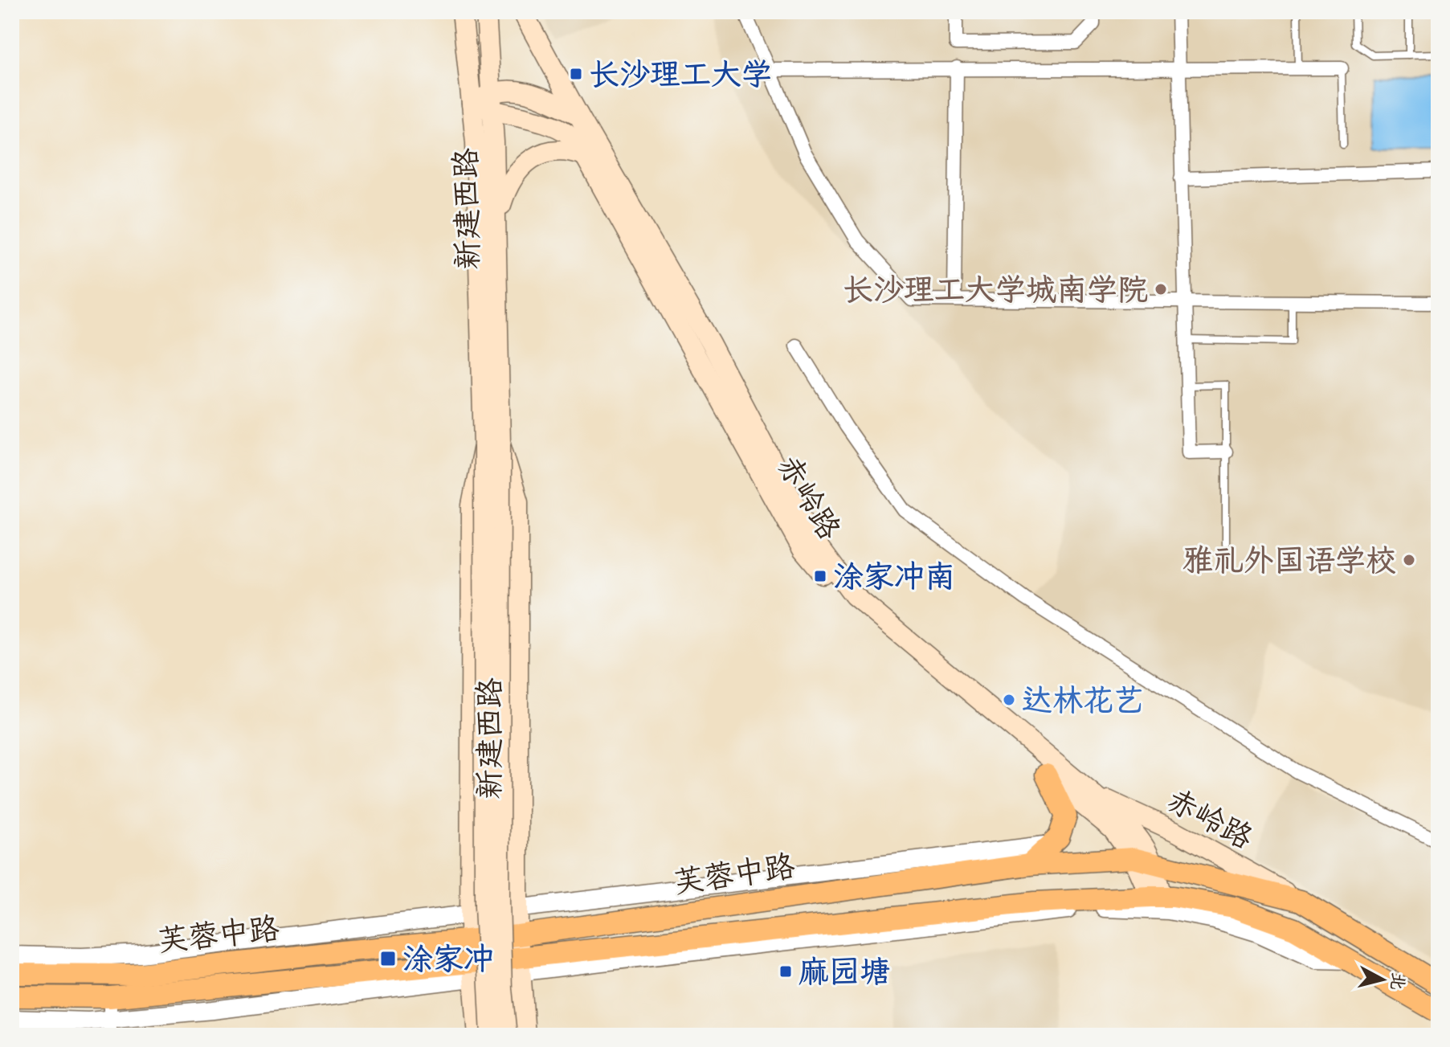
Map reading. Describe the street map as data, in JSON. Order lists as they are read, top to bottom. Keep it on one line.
{"streets":{"main road":["新建西路","赤岭路","芙蓉中路"]},"crossings":[["新建西路","赤岭路"],["新建西路","芙蓉中路"],["赤岭路","芙蓉中路"]],"places":{"transit":["长沙理工大学","涂家冲南","涂家冲","麻园塘"],"other":["长沙理工大学城南学院","雅礼外国语学校","达林花艺"]},"north":"right"}
